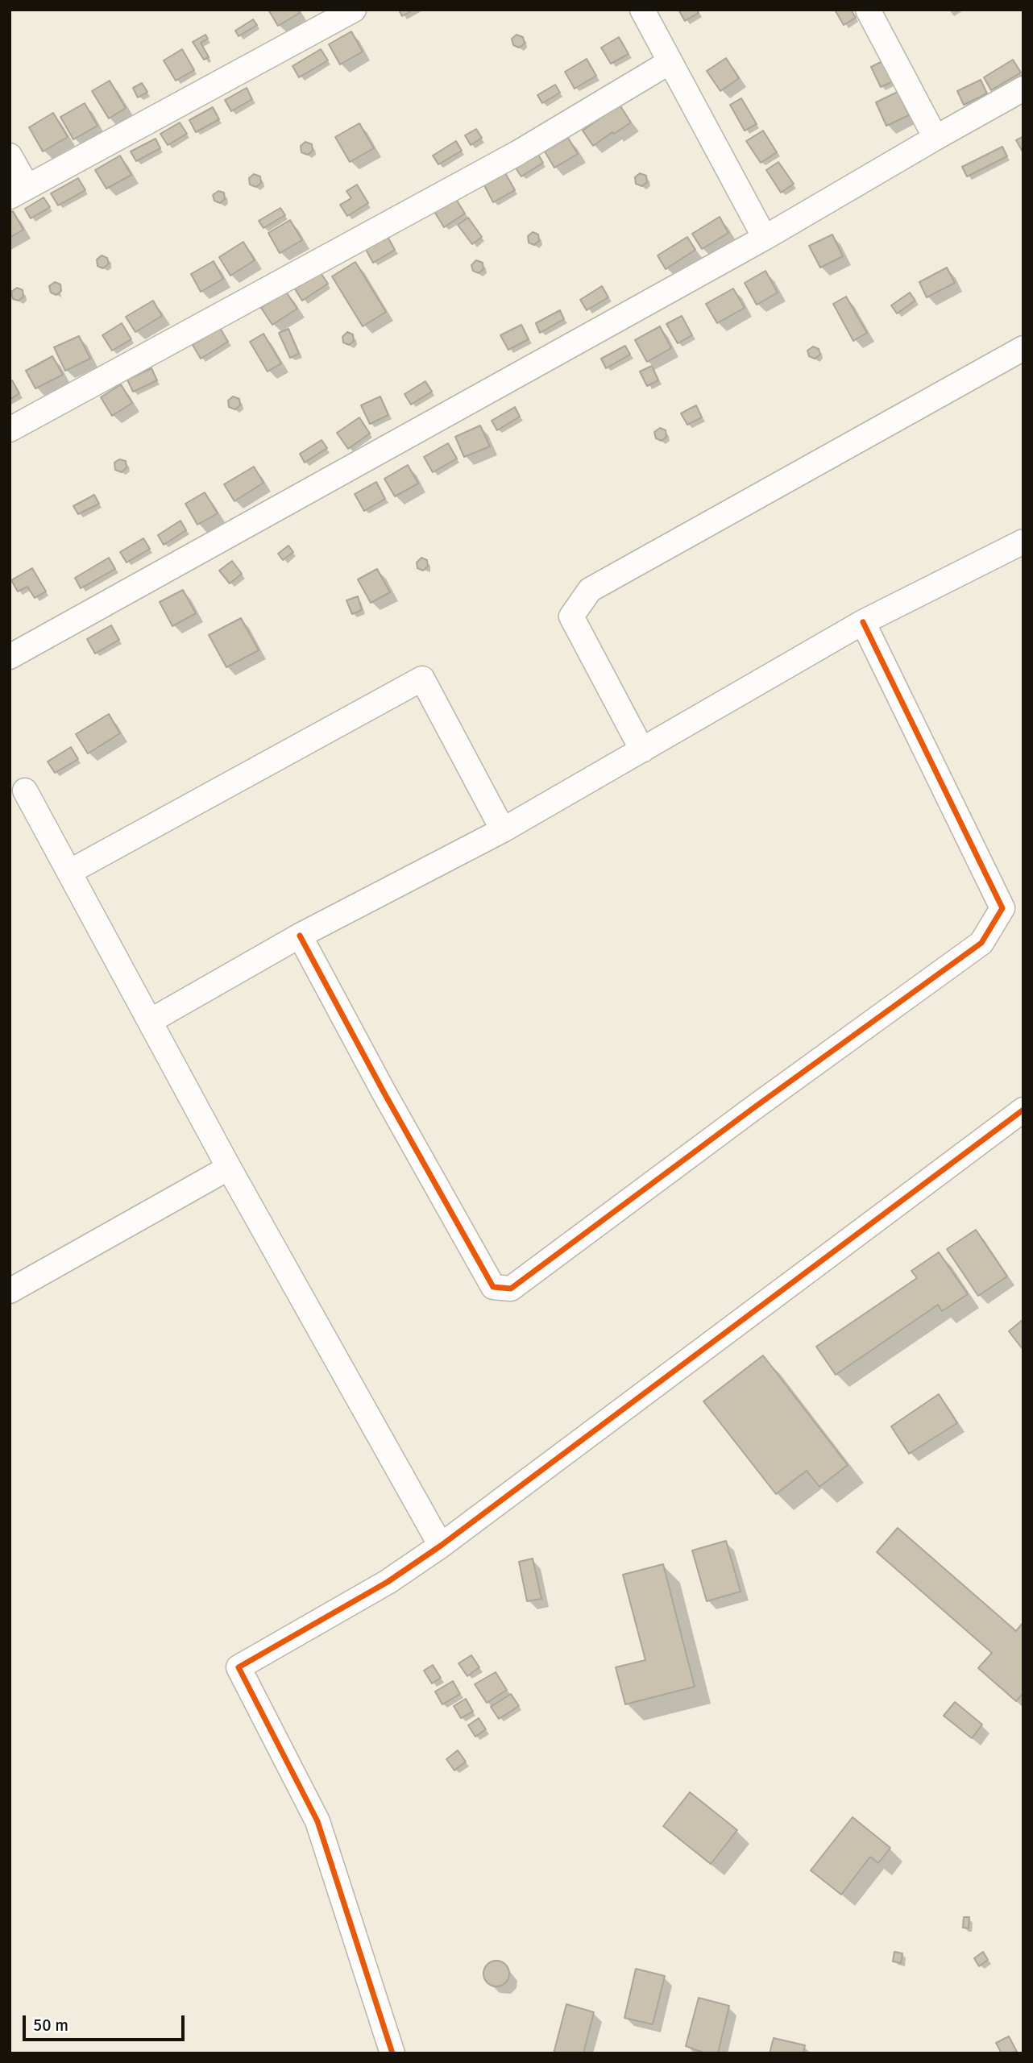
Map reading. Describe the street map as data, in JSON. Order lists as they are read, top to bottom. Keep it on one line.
{"scale_bar":"50 m"}
